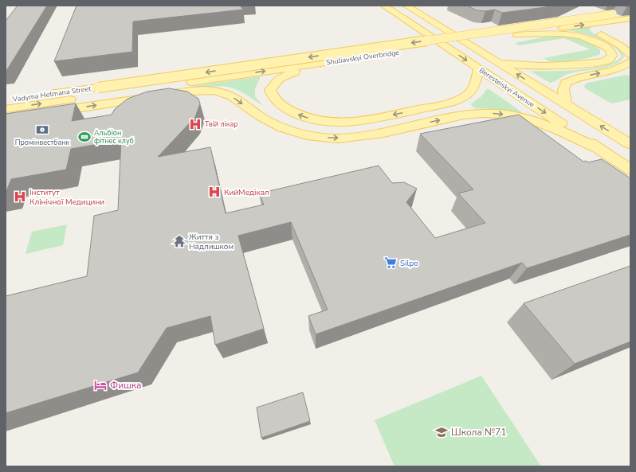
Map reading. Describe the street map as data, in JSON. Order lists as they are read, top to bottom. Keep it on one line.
{"streets":{"main road":["Shuliavskyi Overbridge","Beresteiskyi Avenue","Vadyma Hetmana Street"]},"crossings":[["Shuliavskyi Overbridge","Vadyma Hetmana Street"]],"places":{"hospital":["Твій лікар","КийМедікал","Інститут Клінічної Медицини"],"bank":["Промінвестбанк"],"sports":["Альбіон фітнес клуб"],"temple":["Життя з Надлишком"],"supermarket":["Silpo"],"hotel":["Фишка"],"school or university":["Школа №71"]}}
